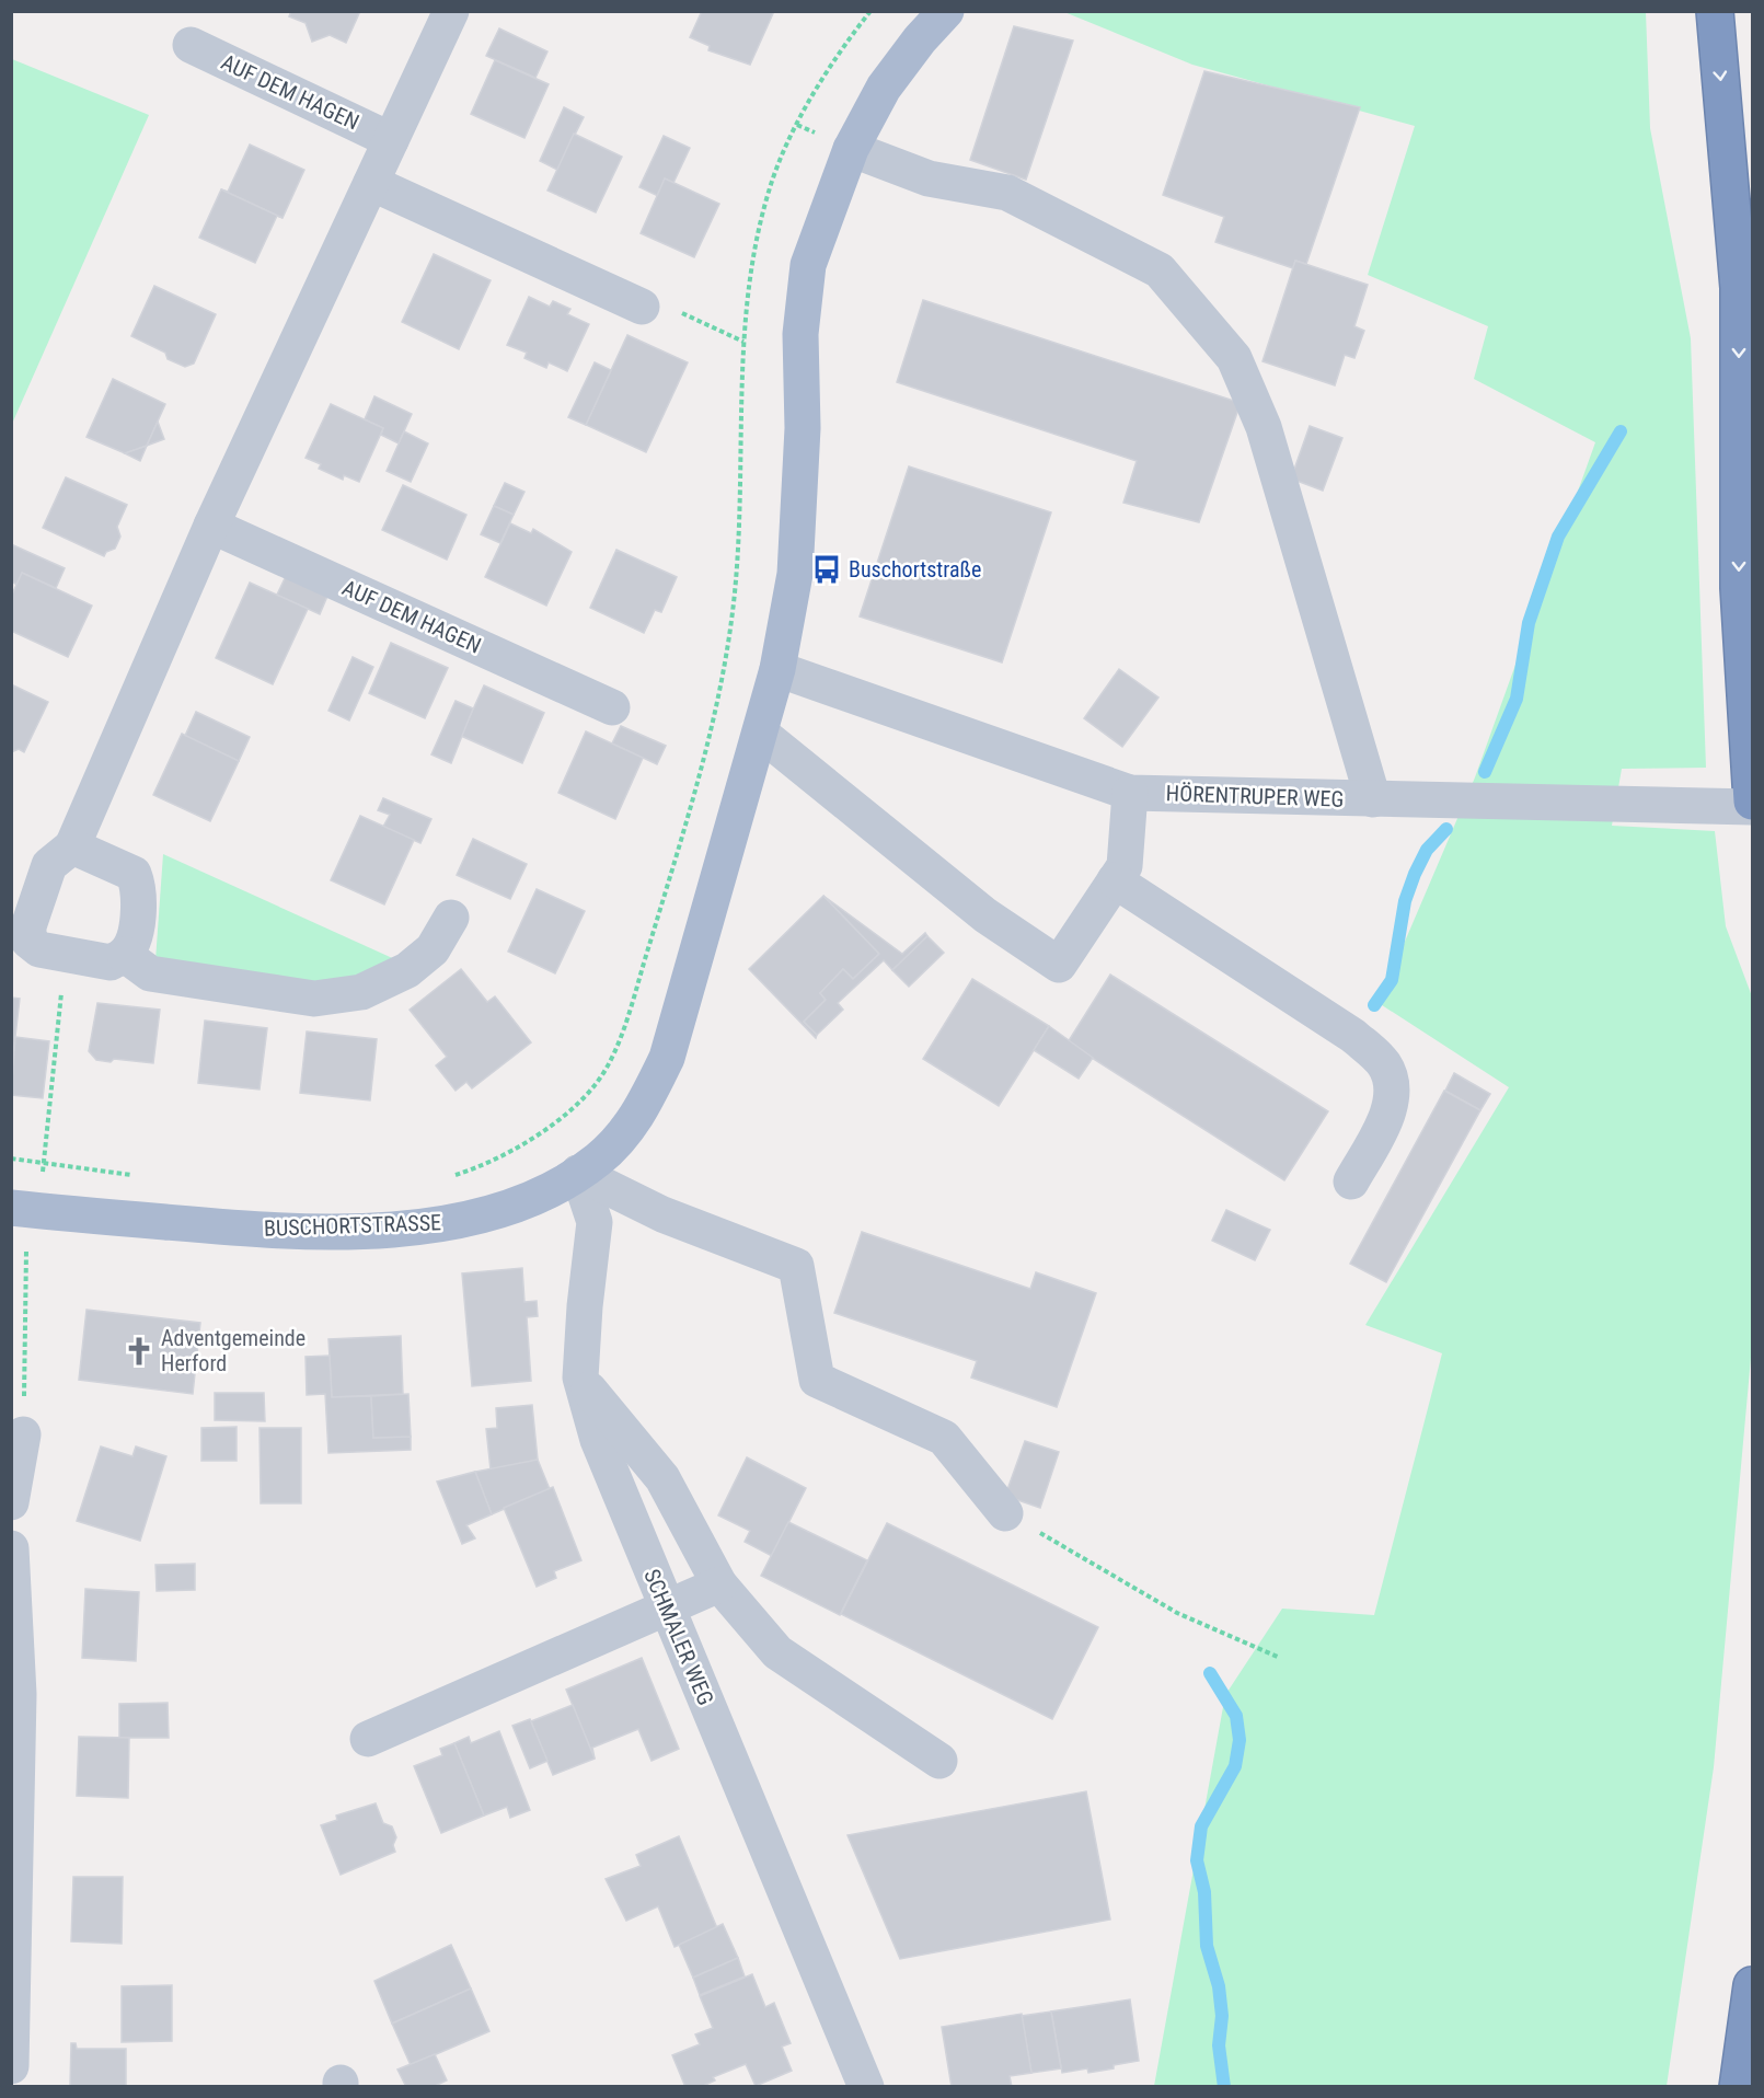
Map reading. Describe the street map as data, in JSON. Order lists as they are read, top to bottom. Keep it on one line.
{"streets":{"main road":["BUSCHORTSTRASSE"],"street":["AUF DEM HAGEN","HÖRENTRUPER WEG","SCHMALER WEG"]},"crossings":[["HÖRENTRUPER WEG","BUSCHORTSTRASSE"],["BUSCHORTSTRASSE","SCHMALER WEG"]],"places":{"bus stop":["Buschortstraße"],"church":["Adventgemeinde Herford"]}}
